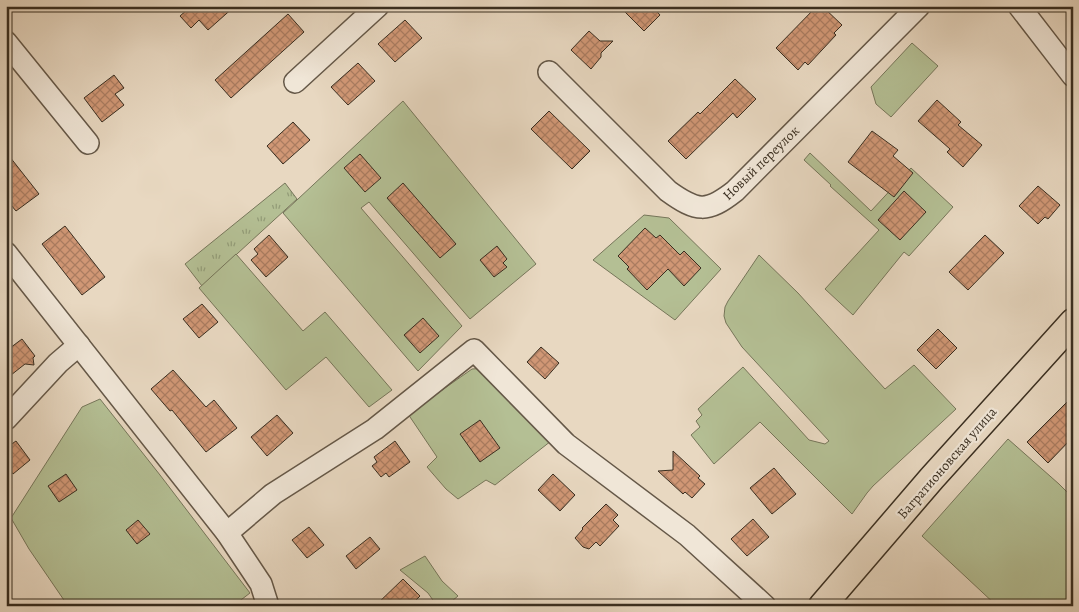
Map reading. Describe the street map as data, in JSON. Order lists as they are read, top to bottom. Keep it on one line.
{"streets":{"main road":["Багратионовская улица"],"street":["Новый переулок"]}}
